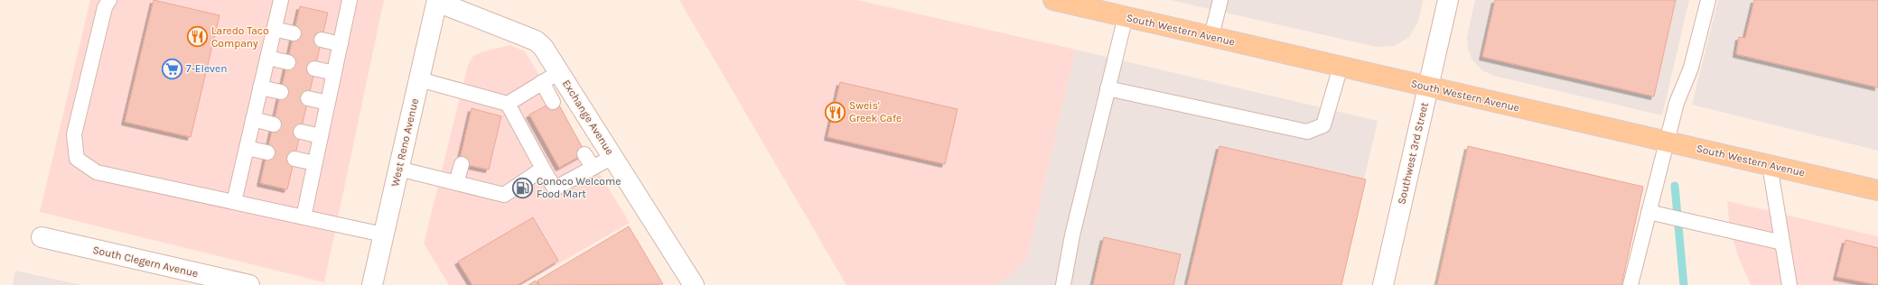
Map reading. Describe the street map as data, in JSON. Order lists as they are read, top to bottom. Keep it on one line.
{"streets":{"main road":["South Western Avenue"],"street":["Exchange Avenue","West Reno Avenue","Southwest 3rd Street","South Clegern Avenue"]},"crossings":[["South Western Avenue","Southwest 3rd Street"],["Exchange Avenue","West Reno Avenue"]],"places":{"restaurant":["Laredo Taco Company","Sweis' Greek Cafe"],"supermarket":["7-Eleven"],"fuel station":["Conoco Welcome Food Mart"]}}
